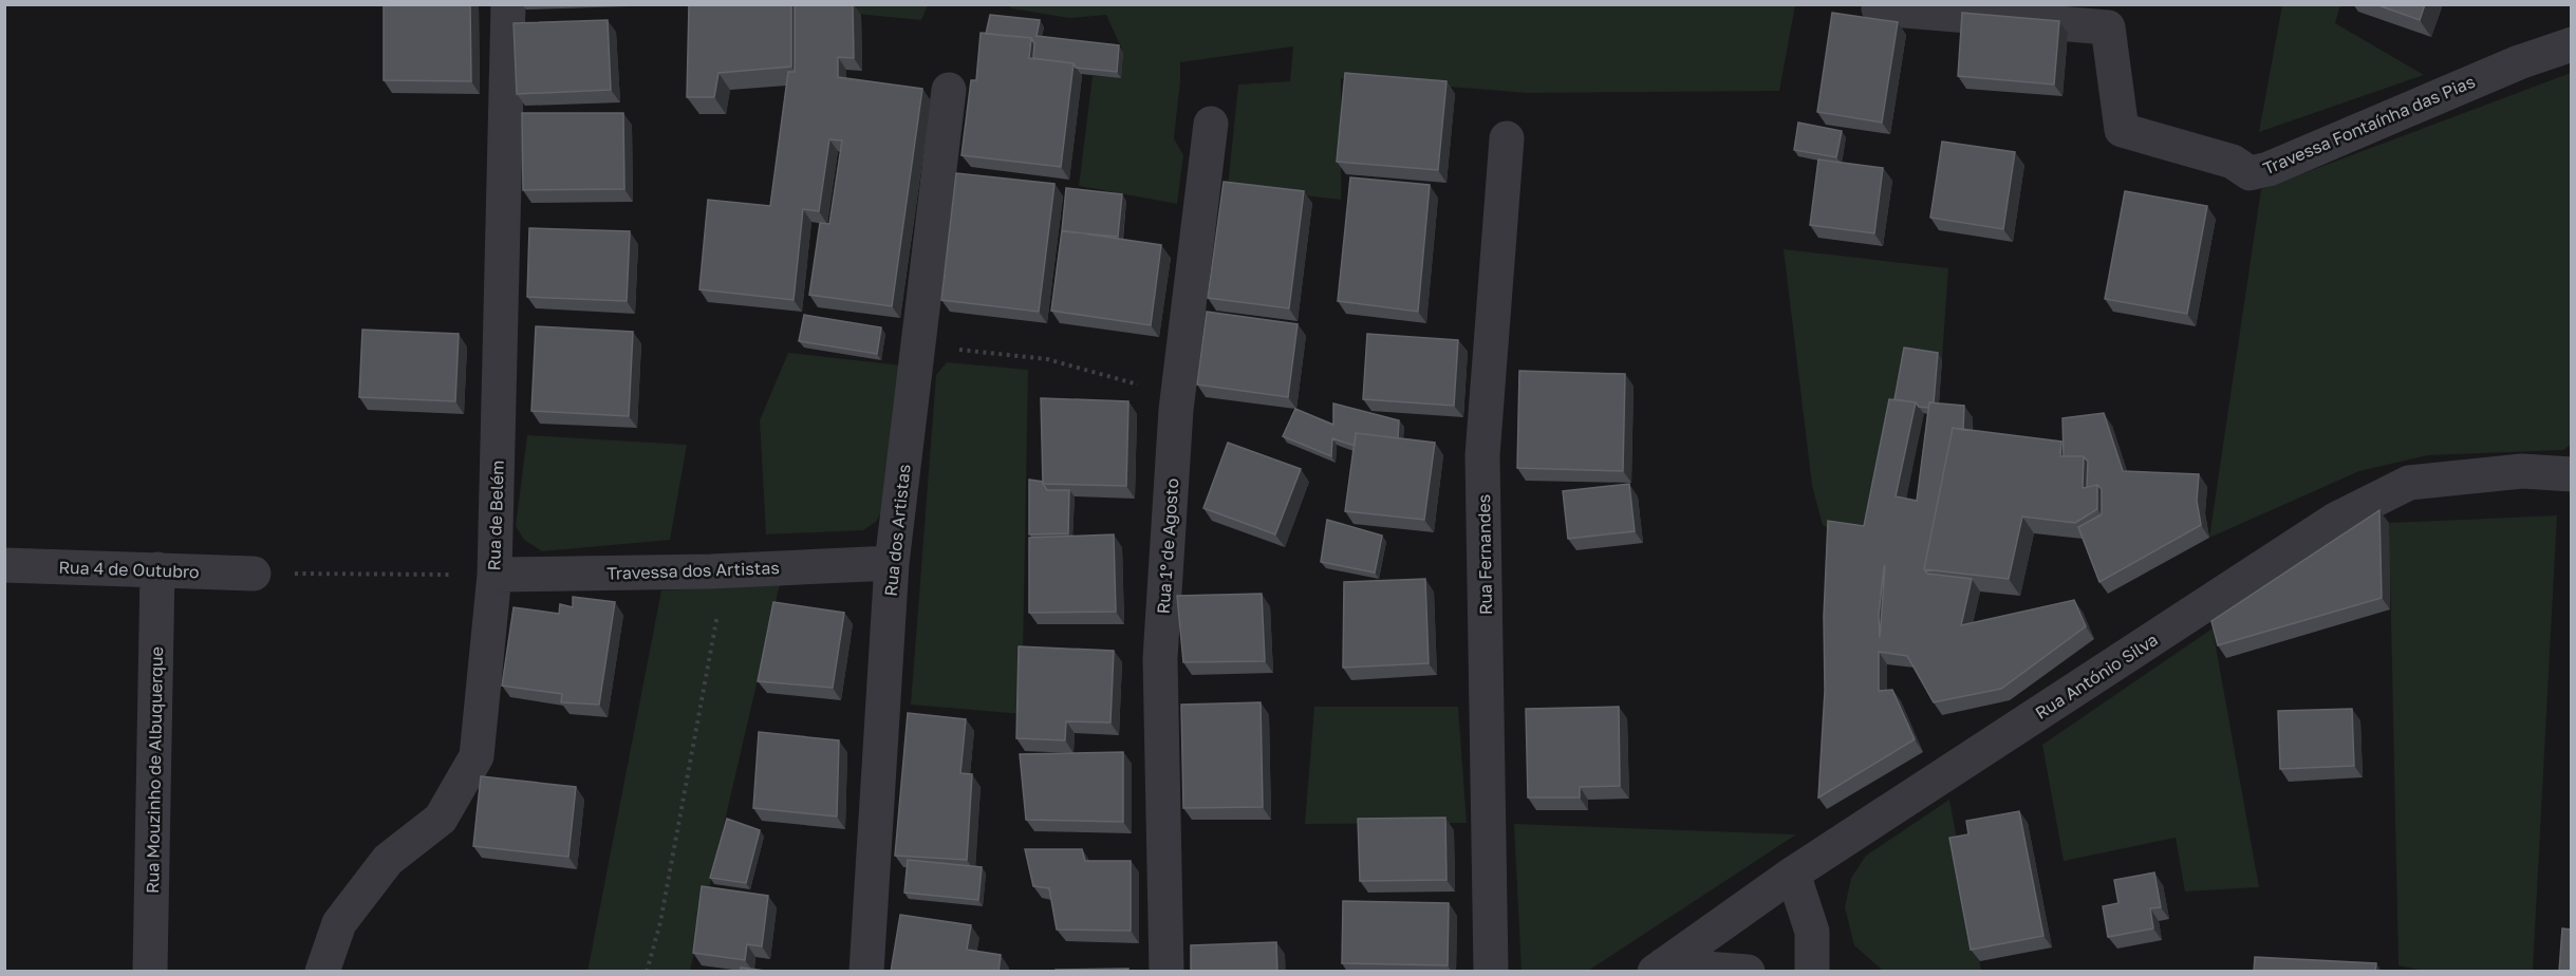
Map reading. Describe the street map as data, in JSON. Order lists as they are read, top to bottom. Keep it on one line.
{"streets":{"street":["Travessa Fontaínha das Pias","Rua de Belém","Rua dos Artistas","Rua 1º de Agosto","Rua Fernandes","Rua 4 de Outubro","Travessa dos Artistas","Rua António Silva","Rua Mouzinho de Albuquerque"]},"crossings":[["Rua de Belém","Travessa dos Artistas"],["Rua dos Artistas","Travessa dos Artistas"],["Rua 4 de Outubro","Rua Mouzinho de Albuquerque"]]}
